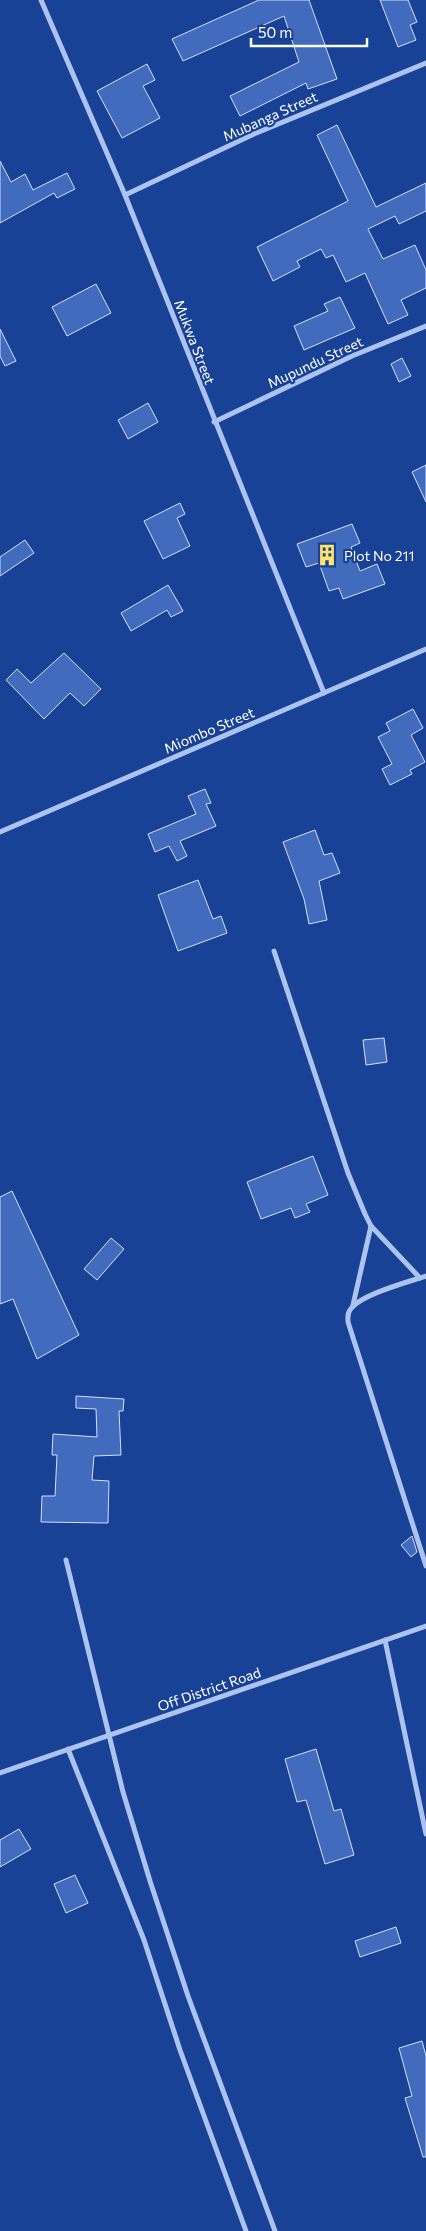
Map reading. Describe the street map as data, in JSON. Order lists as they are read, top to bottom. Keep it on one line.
{"streets":{"street":["Mubanga Street","Mukwa Street","Mupundu Street","Miombo Street","Off District Road"]},"crossings":[["Mubanga Street","Mukwa Street"],["Mukwa Street","Mupundu Street"],["Mukwa Street","Miombo Street"]],"places":{"building":["Plot No 211"]},"scale_bar":"50 m"}
